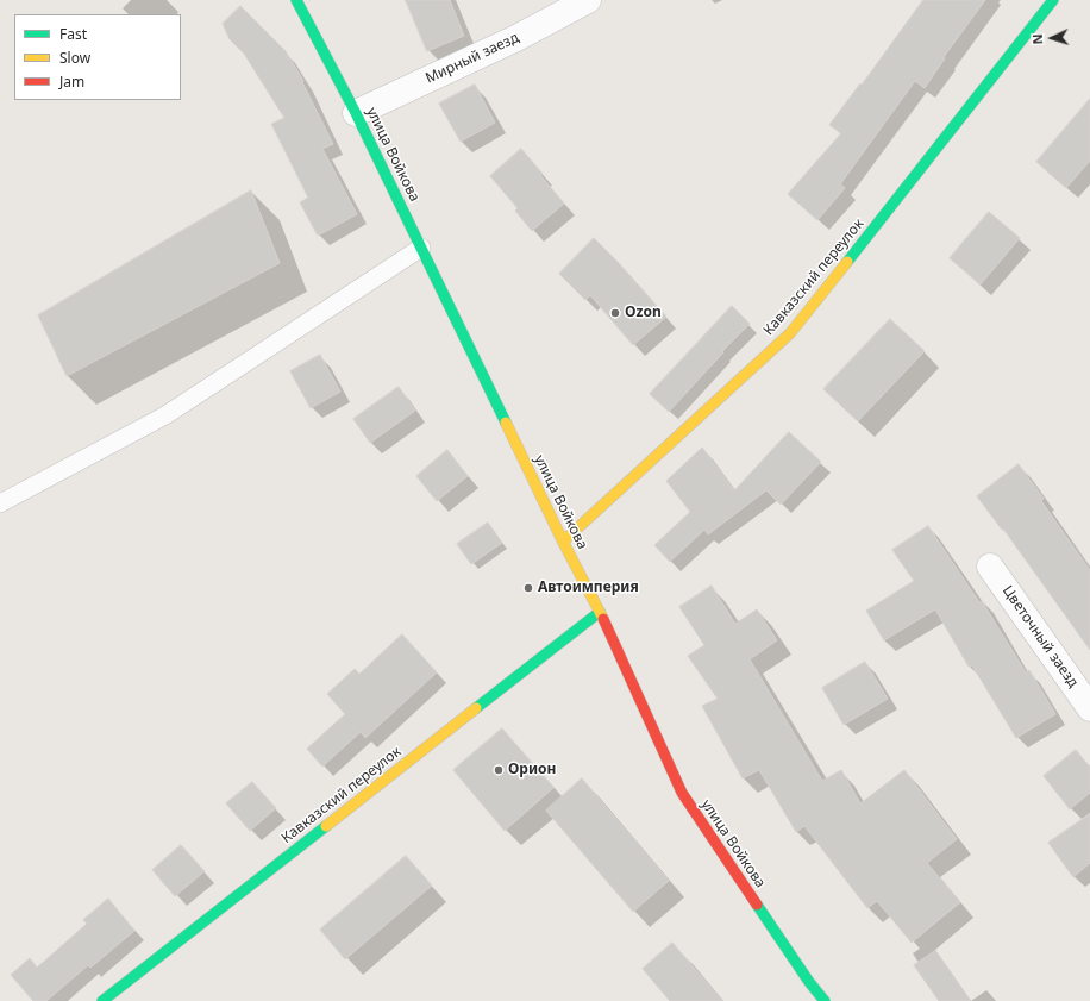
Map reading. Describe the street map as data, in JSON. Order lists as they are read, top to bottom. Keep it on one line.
{"streets":{"street":["Мирный заезд","улица Войкова","Кавказский переулок","Цветочный заезд"]},"crossings":[["Мирный заезд","улица Войкова"],["улица Войкова","Кавказский переулок"]],"places":["Ozon","Автоимперия","Орион"],"legend":["Fast","Slow","Jam"],"north":"left"}
